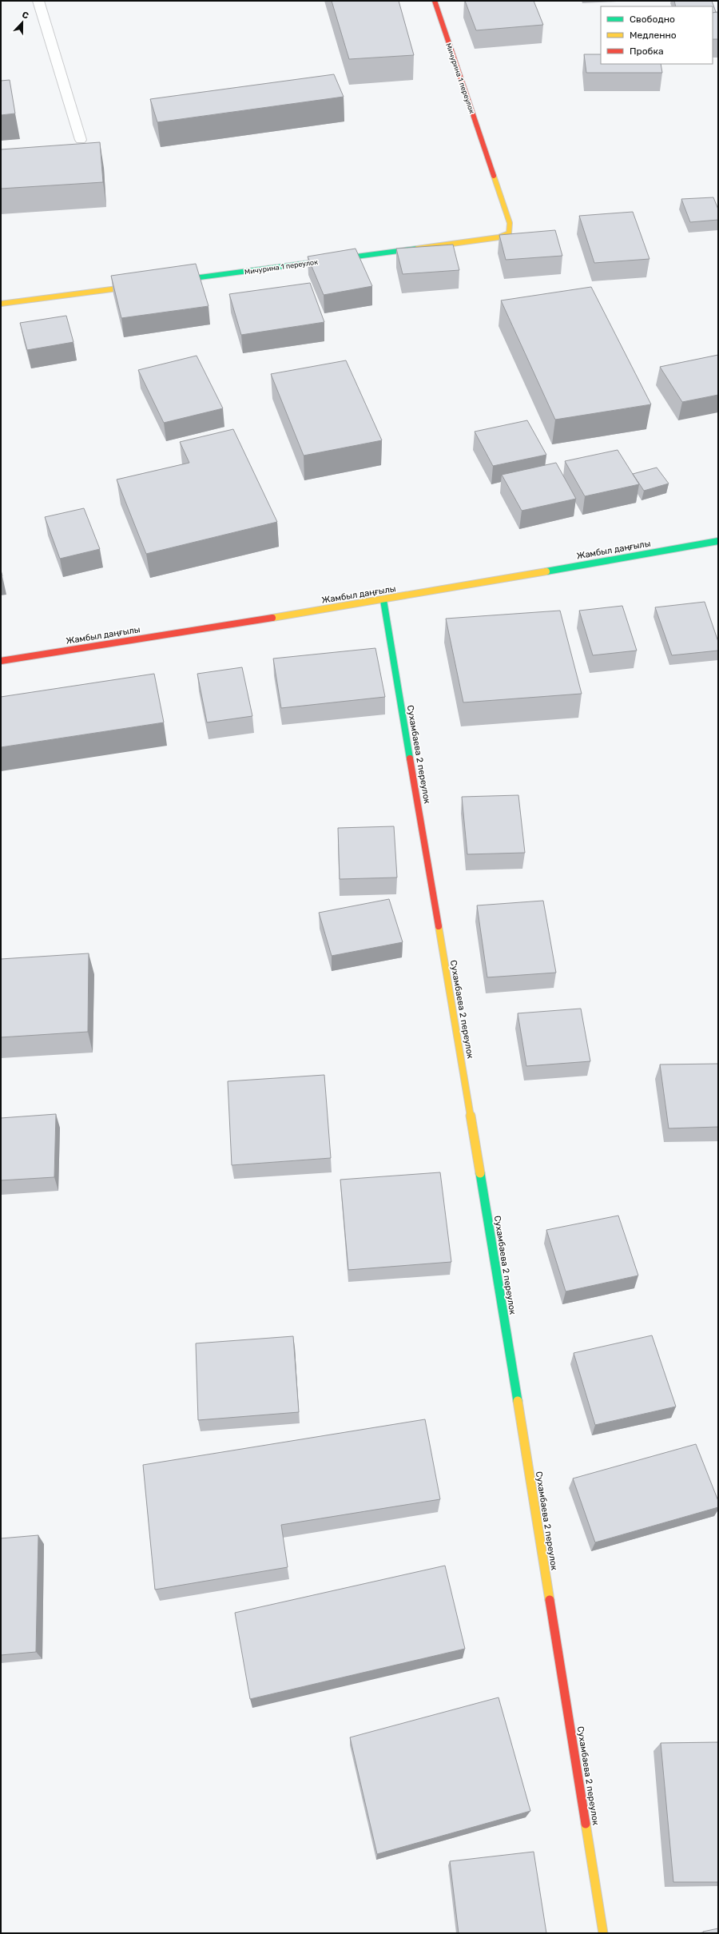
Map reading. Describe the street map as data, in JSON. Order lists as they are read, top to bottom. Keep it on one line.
{"streets":{"street":["Мичурина 1 переулок","Жамбыл даңғылы","Сухамбаева 2 переулок"]},"crossings":[["Жамбыл даңғылы","Сухамбаева 2 переулок"]],"legend":["Свободно","Медленно","Пробка"],"north":"top"}
